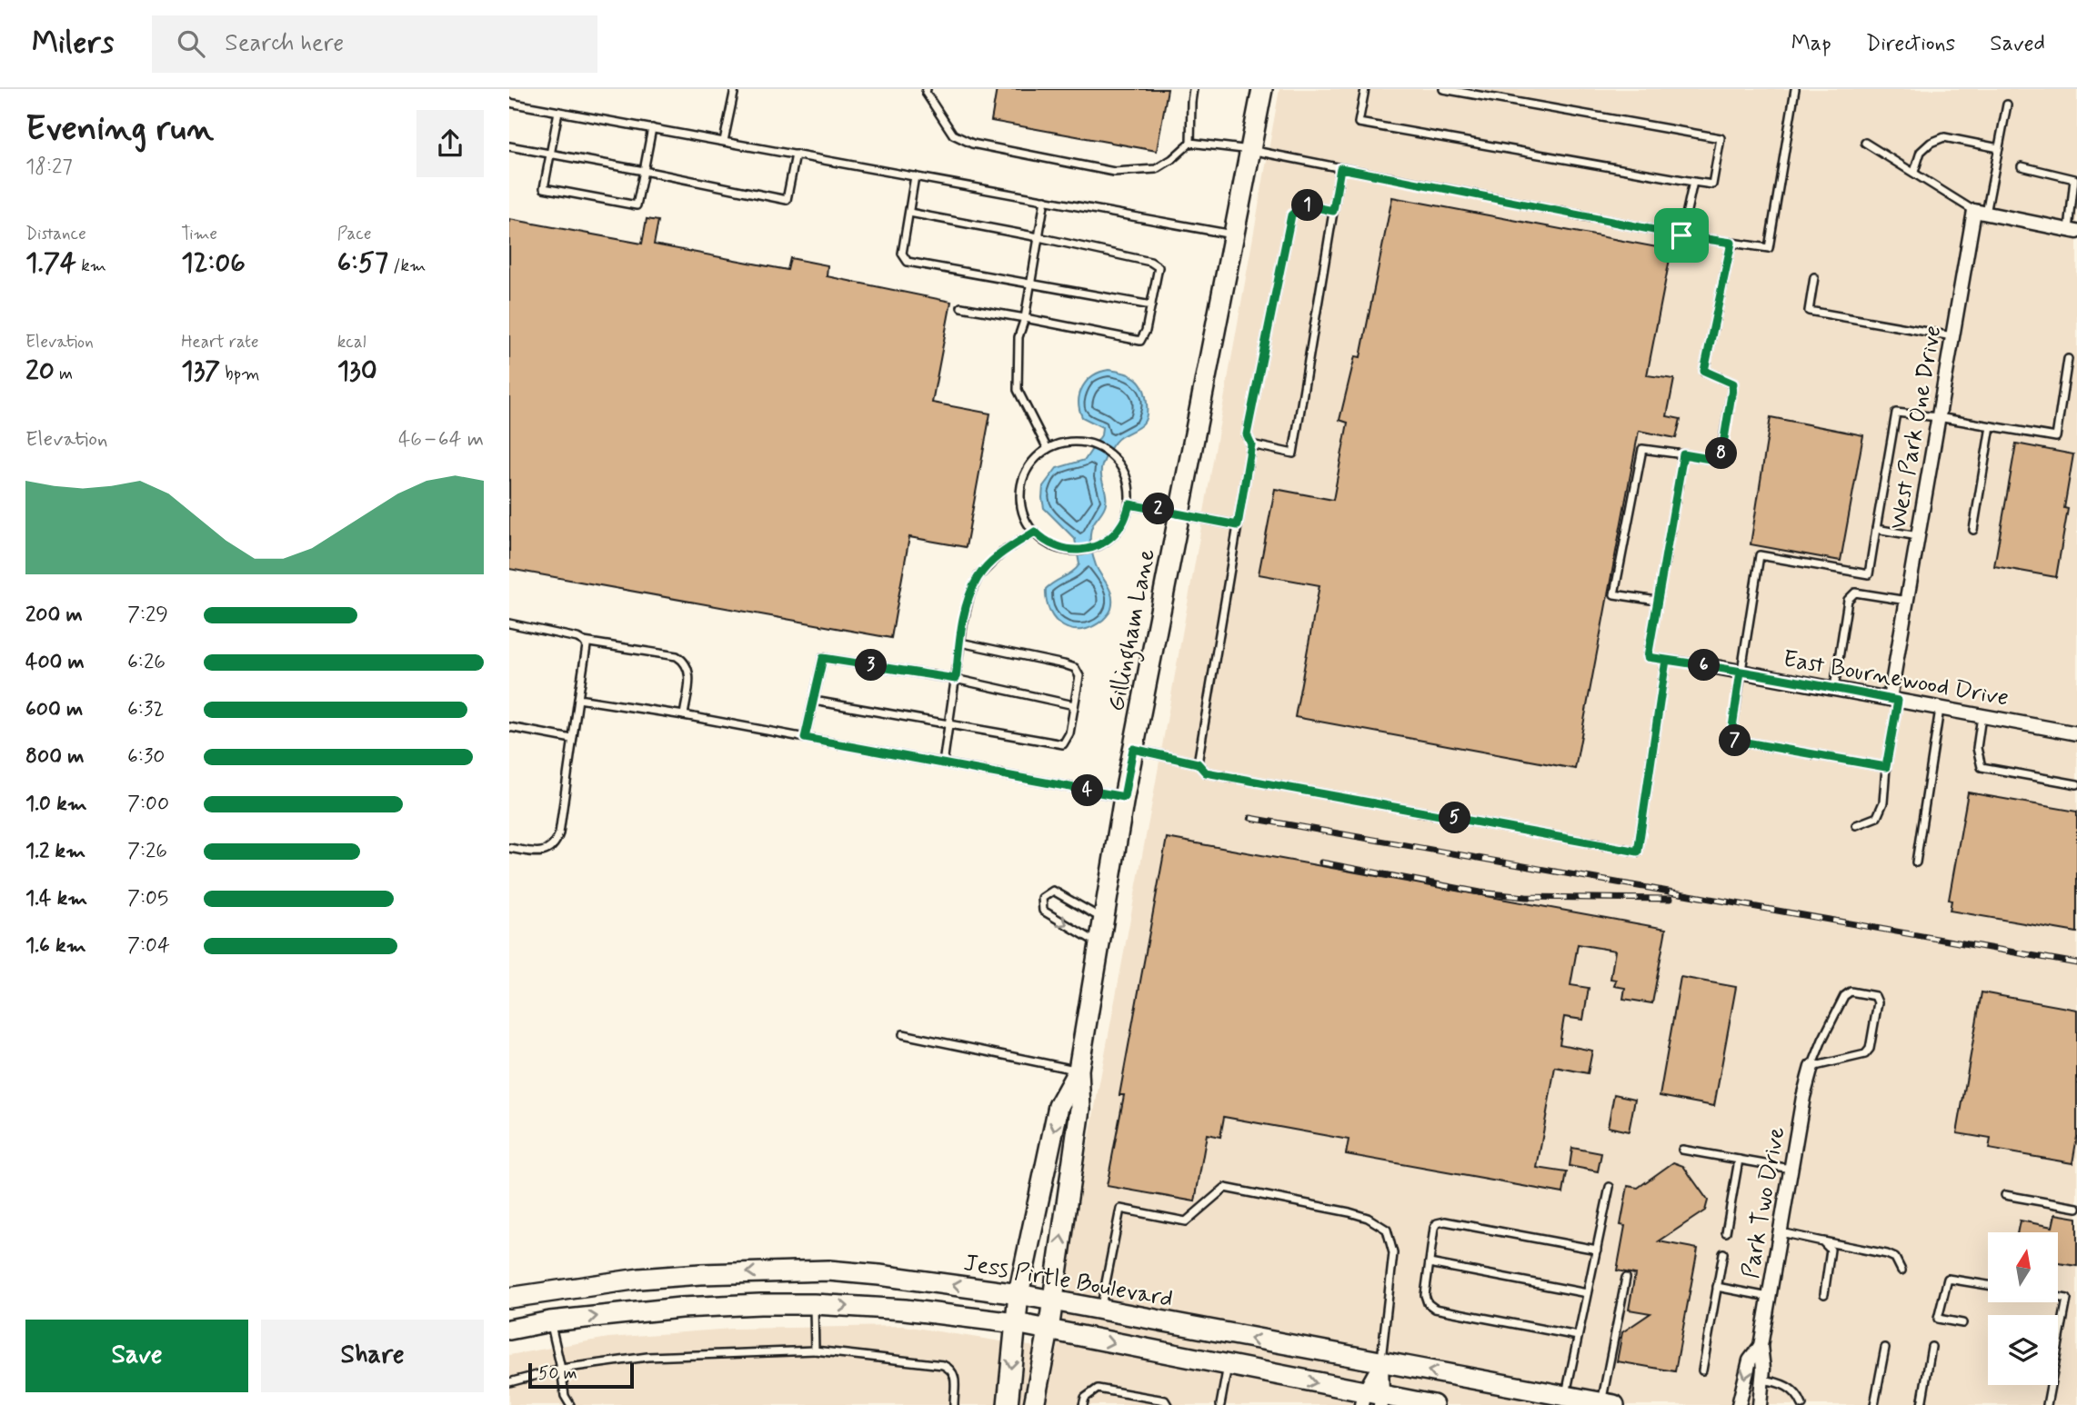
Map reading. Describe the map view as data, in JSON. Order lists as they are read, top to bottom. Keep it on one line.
{"streets":{"street":["West Park One Drive","Gillingham Lane","East Bournewood Drive","Park Two Drive","Jess Pirtle Boulevard"]},"crossings":[["West Park One Drive","East Bournewood Drive"],["Gillingham Lane","Jess Pirtle Boulevard"]],"scale_bar":"50 m","north":"top","page":{"header":"Milers","search":"Search here","nav":["Map","Directions","Saved"],"heading":["Evening run","18:27"],"pins":["1","8","2","3","6","7","4","5"],"stats":[["Distance","1.74 km"],["Time","12:06"],["Pace","6:57 /km"],["Elevation","20 m"],["Heart rate","137 bpm"],["kcal","130"]],"chart":["Elevation","46–64 m"],"list":[{"name":"200 m","note":"7:29"},{"name":"400 m","note":"6:26"},{"name":"600 m","note":"6:32"},{"name":"800 m","note":"6:30"},{"name":"1.0 km","note":"7:00"},{"name":"1.2 km","note":"7:26"},{"name":"1.4 km","note":"7:05"},{"name":"1.6 km","note":"7:04"}],"buttons":["Save","Share"],"scale":"50 m"}}
